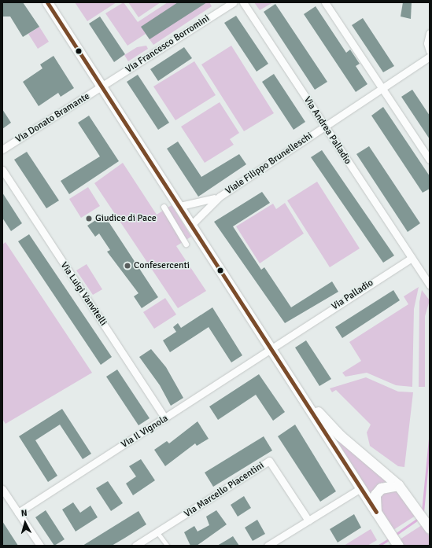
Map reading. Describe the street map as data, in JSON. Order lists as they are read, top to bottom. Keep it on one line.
{"streets":{"street":["Via Francesco Borromini","Via Donato Bramante","Via Andrea Palladio","Viale Filippo Brunelleschi","Via Luigi Vanvitelli","Via Palladio","Via Il Vignola","Via Marcello Piacentini"]},"crossings":[["Via Francesco Borromini","Via Donato Bramante"],["Via Andrea Palladio","Viale Filippo Brunelleschi"],["Via Andrea Palladio","Via Palladio"],["Via Luigi Vanvitelli","Via Il Vignola"],["Via Palladio","Via Il Vignola"]],"places":["Giudice di Pace","Confesercenti"],"north":"top"}
